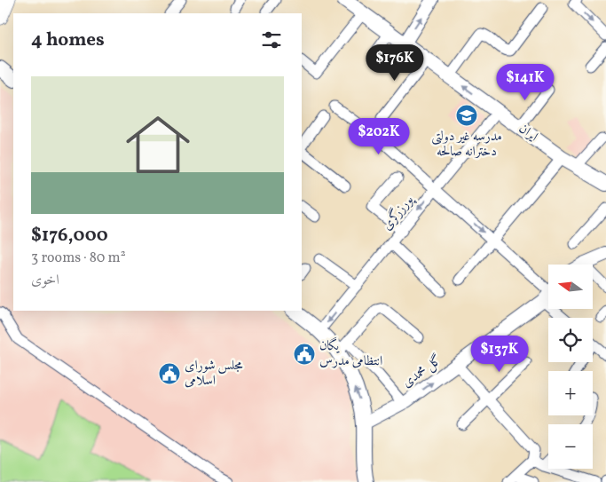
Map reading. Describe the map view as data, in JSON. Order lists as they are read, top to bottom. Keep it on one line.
{"streets":{"main road":["ایران"],"street":["پورزرگری","گل محمدی"]},"crossings":[["ایران","پورزرگری"]],"places":{"school or university":["مدرسه غیر دولتی دخترانه صالحه"],"public building":["یگان انتظامی مدرس","مجلس شورای اسلامی"]},"north":"left","page":{"heading":"4 homes","price":["$176K","$141K","$202K","$137K"],"list":[{"name":"$176,000","note":"3 rooms · 80 m² · اخوی"}],"map_buttons":["+","−"]}}
